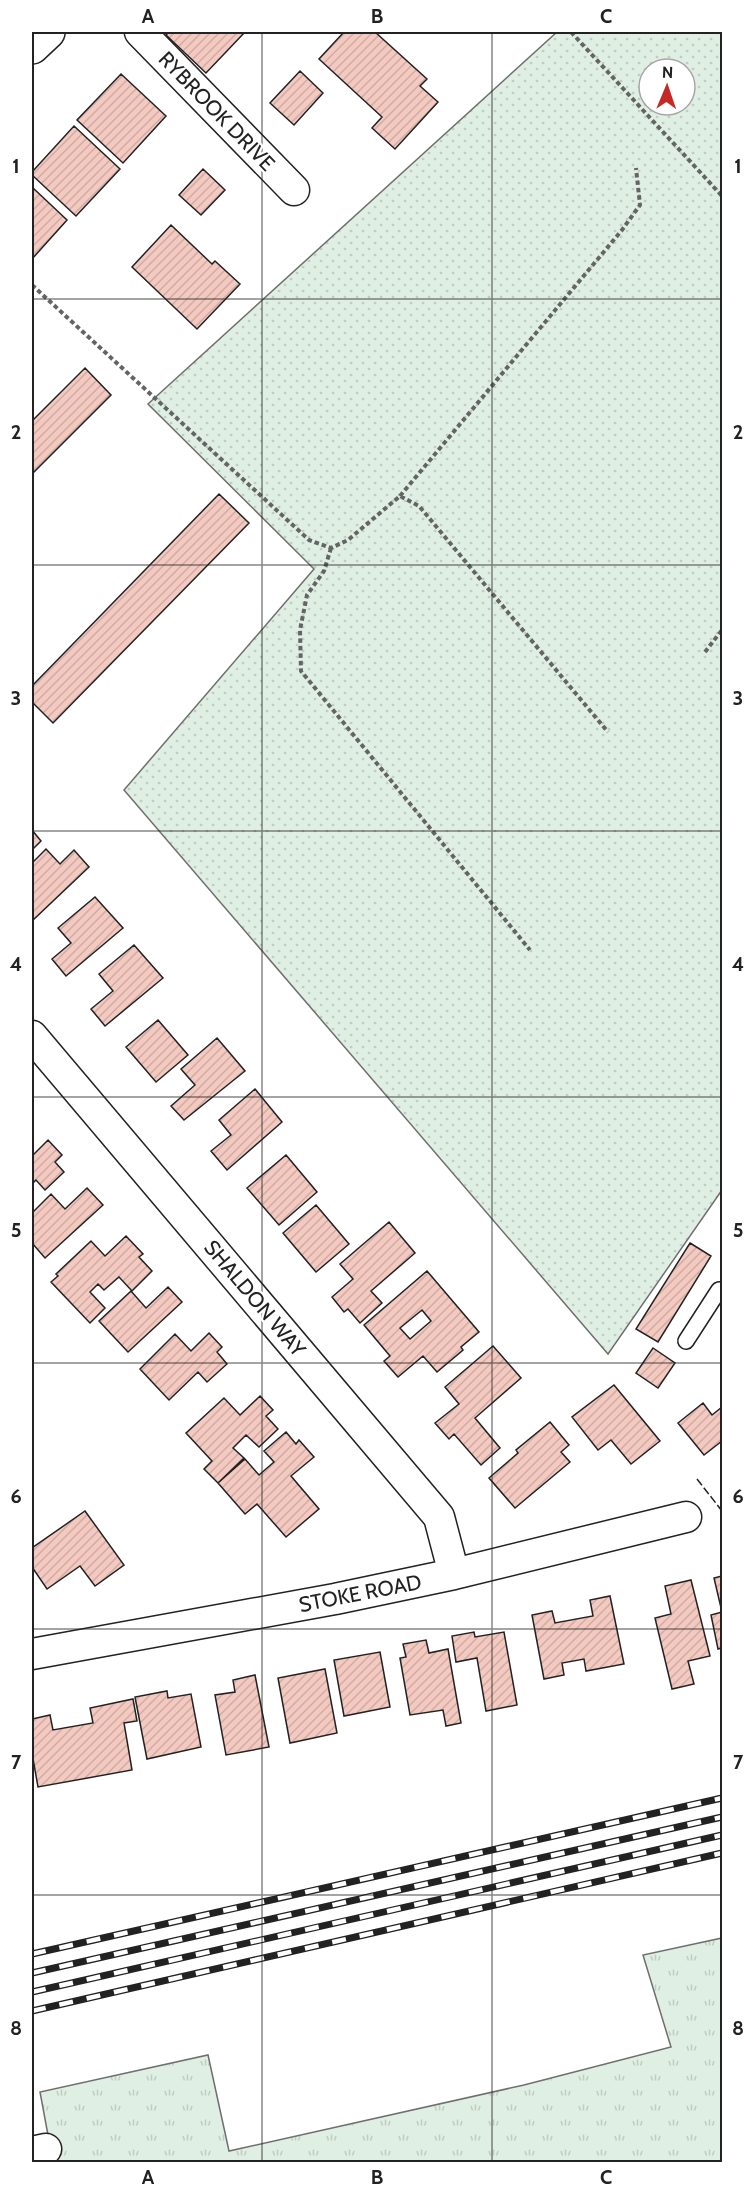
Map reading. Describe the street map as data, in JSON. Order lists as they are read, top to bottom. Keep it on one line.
{"streets":{"street":["RYBROOK DRIVE","SHALDON WAY","STOKE ROAD"]},"crossings":[["SHALDON WAY","STOKE ROAD"]],"north":"top","grid":{"columns":["A","B","C"],"rows":["1","2","3","4","5","6","7","8"]}}
